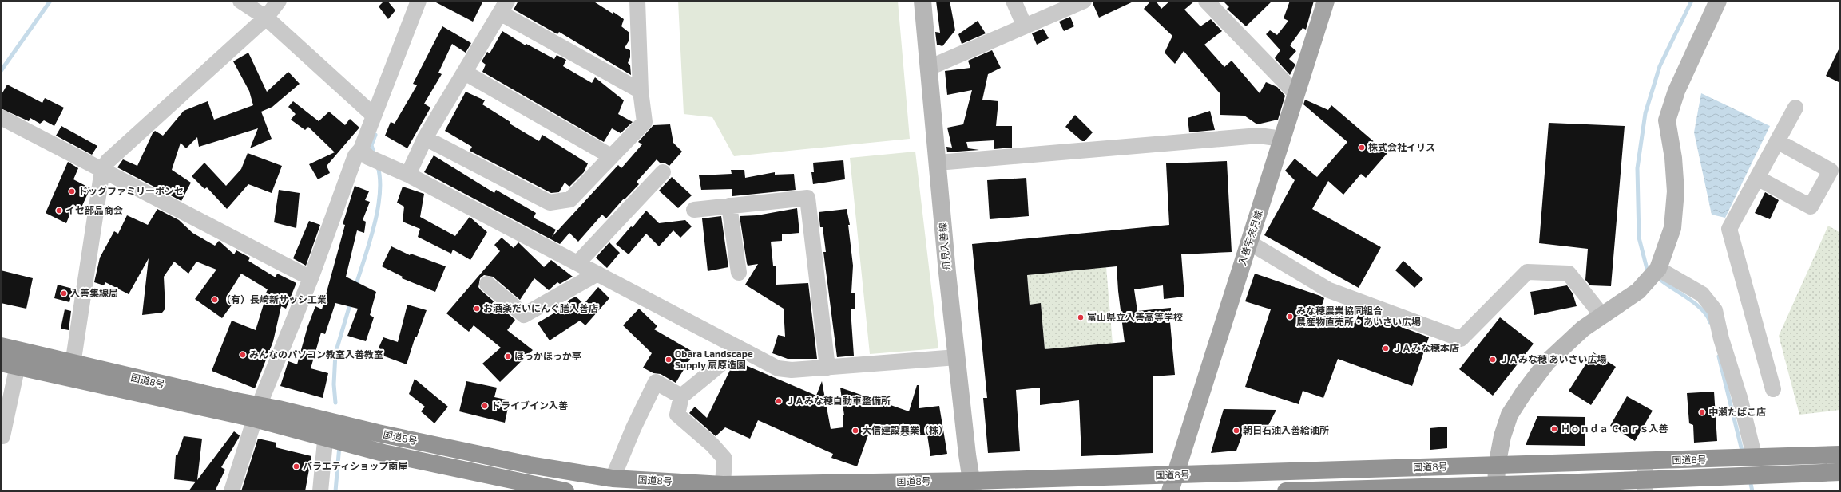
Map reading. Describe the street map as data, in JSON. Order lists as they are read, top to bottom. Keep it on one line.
{"streets":{"highway":["国道8号"],"main road":["入善宇奈月線"],"street":["舟見入善線"]},"crossings":[["入善宇奈月線","国道8号"],["舟見入善線","国道8号"]],"places":["株式会社イリス","ドッグファミリーポンセ","イセ部品商会","入善集線局","（有）長崎新サッシ工業","お酒楽だいにんぐ膳入善店","みな穂農業協同組合 農産物直売所・あいさい広場","富山県立入善高等学校","ＪＡみな穂本店","みんなのパソコン教室入善教室","ほっかほっか亭","Obara Landscape Supply 扇原造園","ＪＡみな穂 あいさい広場","ＪＡみな穂自動車整備所","ドライブイン入善","中瀬たばこ店","Ｈｏｎｄａ Ｃａｒｓ入善","大信建設興業（株）","朝日石油入善給油所","バラエティショップ南屋"]}
